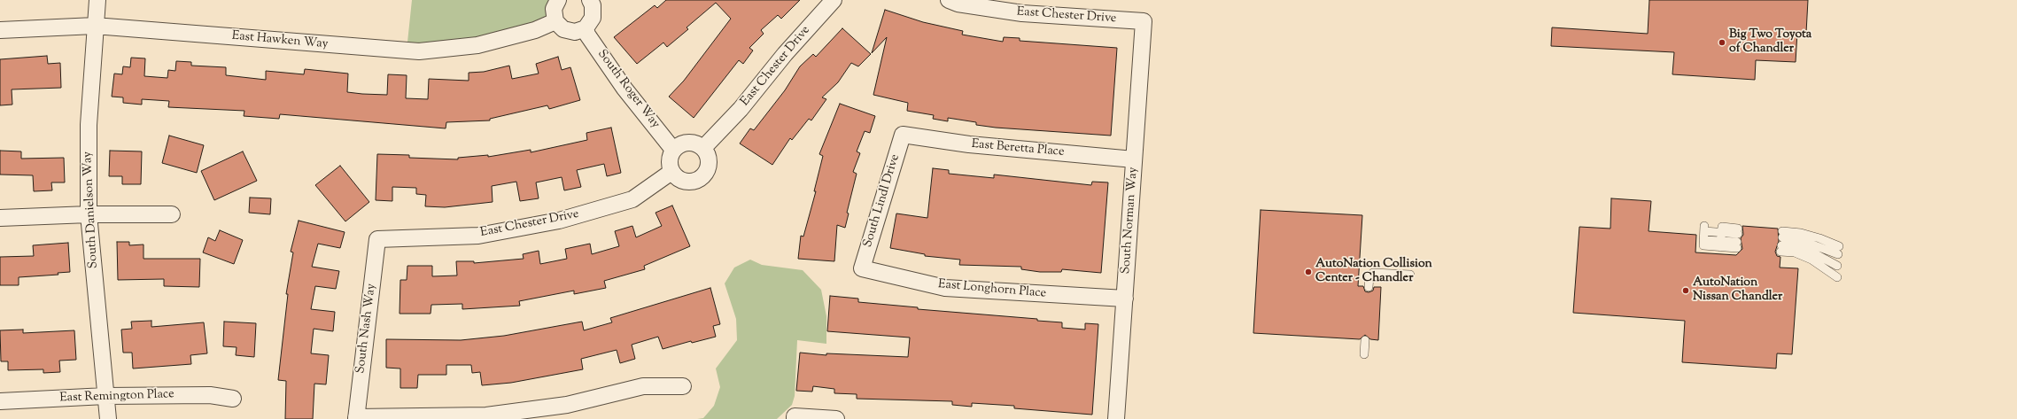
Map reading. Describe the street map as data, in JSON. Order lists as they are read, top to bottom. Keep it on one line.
{"streets":{"street":["East Chester Drive","East Hawken Way","South Roger Way","East Beretta Place","South Lindl Drive","South Danielson Way","South Norman Way","East Longhorn Place","South Nash Way","East Remington Place"]},"crossings":[["East Chester Drive","South Roger Way"],["East Chester Drive","South Norman Way"],["East Chester Drive","South Nash Way"],["East Hawken Way","South Danielson Way"],["East Beretta Place","South Lindl Drive"],["East Beretta Place","South Norman Way"],["South Lindl Drive","East Longhorn Place"],["South Danielson Way","East Remington Place"],["South Norman Way","East Longhorn Place"]],"places":["Big Two Toyota of Chandler","AutoNation Collision Center - Chandler","AutoNation Nissan Chandler"]}
